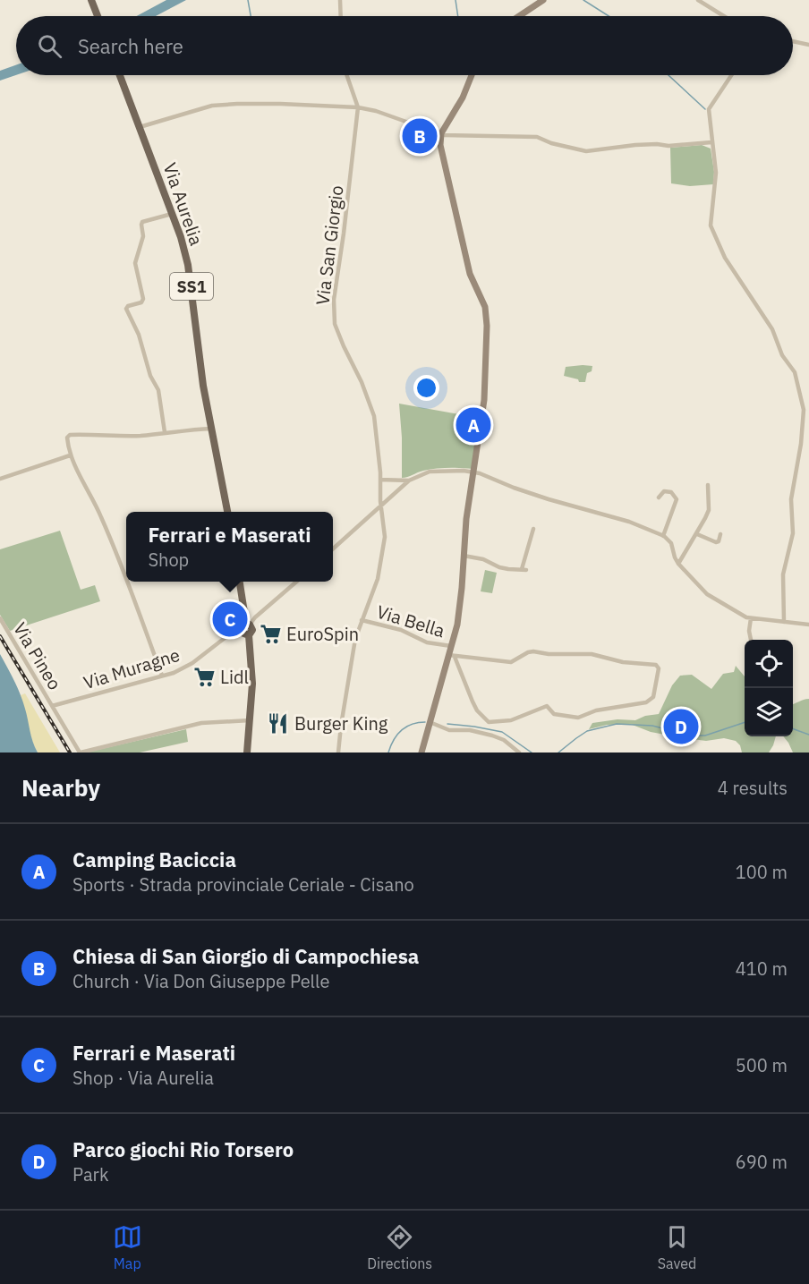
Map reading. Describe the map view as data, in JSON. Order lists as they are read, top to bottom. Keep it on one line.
{"streets":{"main road":["Via Aurelia","SS1"],"street":["Via San Giorgio","Via Bella","Via Pineo","Via Muragne"]},"crossings":[["Via San Giorgio","Via Bella"],["Via Pineo","Via Muragne"]],"places":{"supermarket":["EuroSpin","Lidl"],"restaurant":["Burger King"]},"page":{"search":"Search here","pins":["B","A","C","D"],"popup":["Ferrari e Maserati","Shop"],"heading":["Nearby","4 results"],"list":[{"mark":"A","name":"Camping Baciccia","note":"Sports · Strada provinciale Ceriale - Cisano","value":"100 m"},{"mark":"B","name":"Chiesa di San Giorgio di Campochiesa","note":"Church · Via Don Giuseppe Pelle","value":"410 m"},{"mark":"C","name":"Ferrari e Maserati","note":"Shop · Via Aurelia","value":"500 m"},{"mark":"D","name":"Parco giochi Rio Torsero","note":"Park","value":"690 m"}],"nav":["Map","Directions","Saved"]}}
